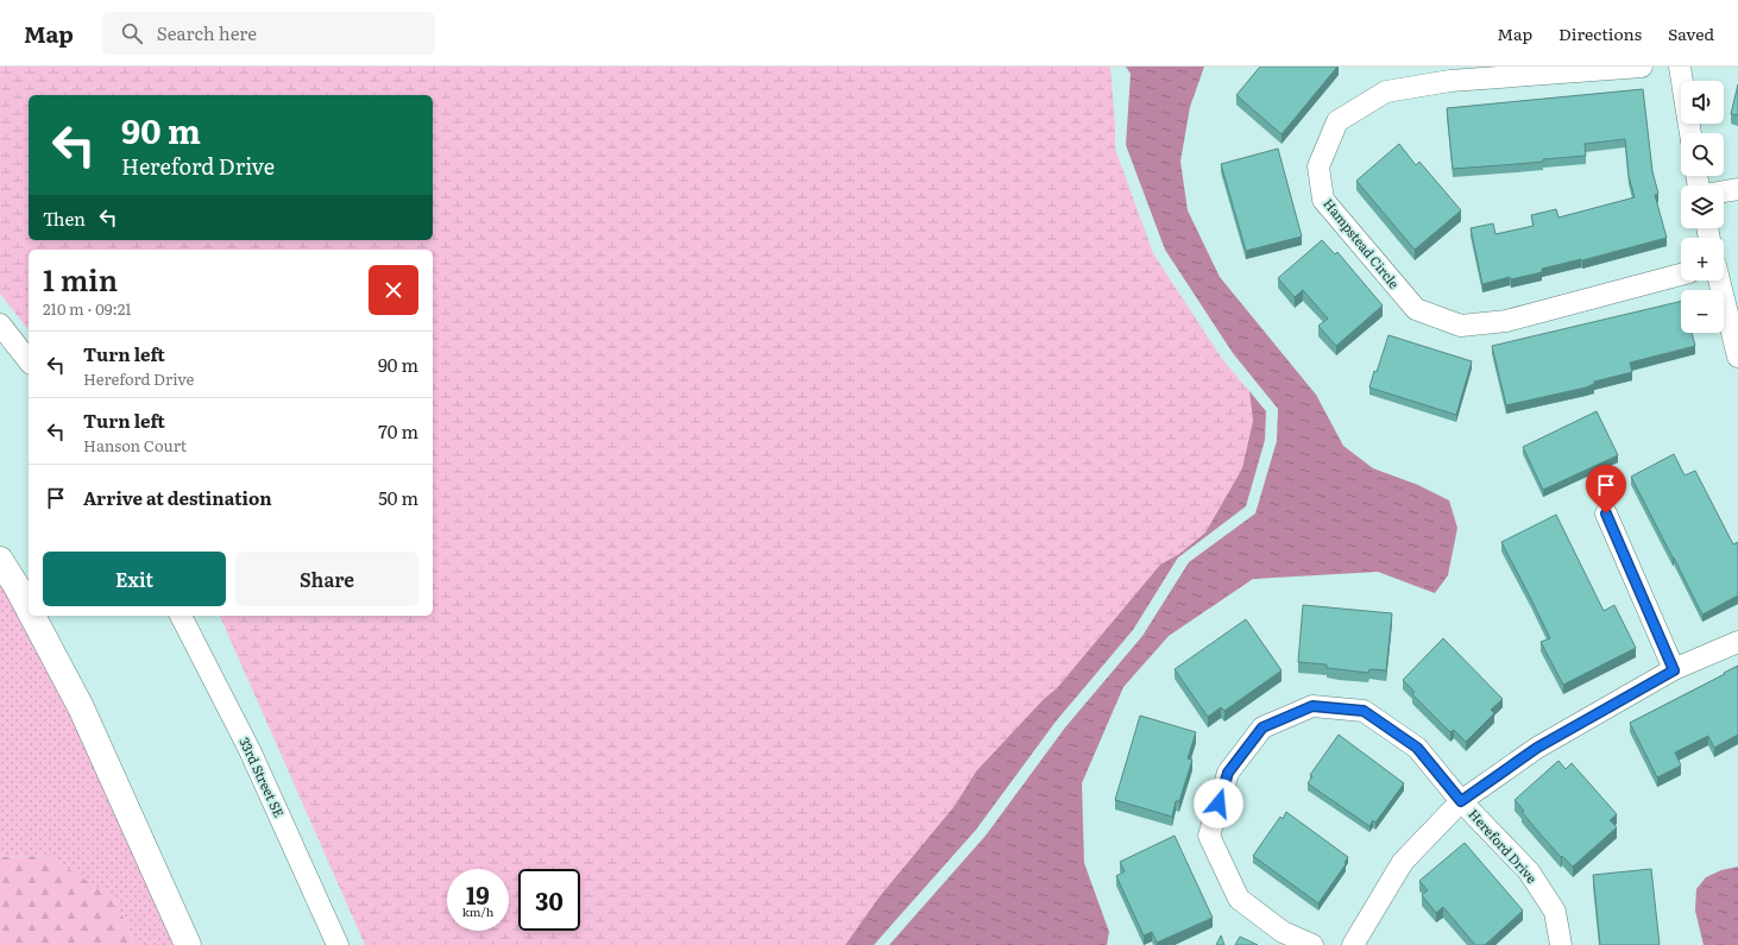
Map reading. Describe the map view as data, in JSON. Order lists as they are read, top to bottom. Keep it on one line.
{"streets":{"street":["Hampstead Circle","33rd Street SE","Hereford Drive"]},"page":{"header":"Map","search":"Search here","nav":["Map","Directions","Saved"],"map_buttons":["+","−"],"turn":["90 m","Hereford Drive"],"then":"Then","heading":["1 min","210 m · 09:21"],"list":[{"name":"Turn left","note":"Hereford Drive","value":"90 m"},{"name":"Turn left","note":"Hanson Court","value":"70 m"},{"name":"Arrive at destination","value":"50 m"}],"buttons":["Exit","Share"],"speed":"19 km/h","limit":"30"}}
